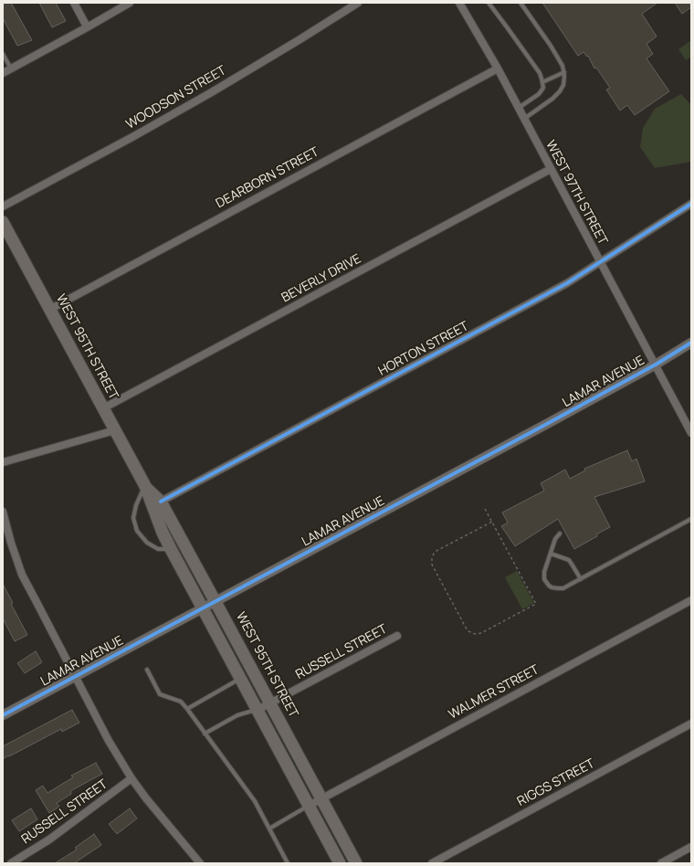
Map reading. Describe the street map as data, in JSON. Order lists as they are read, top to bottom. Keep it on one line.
{"streets":{"main road":["WEST 95TH STREET"],"street":["WOODSON STREET","DEARBORN STREET","WEST 97TH STREET","BEVERLY DRIVE","HORTON STREET","LAMAR AVENUE","RUSSELL STREET","WALMER STREET","RIGGS STREET"]},"crossings":[["DEARBORN STREET","WEST 97TH STREET"],["DEARBORN STREET","WEST 95TH STREET"],["WEST 97TH STREET","BEVERLY DRIVE"],["WEST 97TH STREET","HORTON STREET"],["WEST 97TH STREET","LAMAR AVENUE"],["BEVERLY DRIVE","WEST 95TH STREET"],["WEST 95TH STREET","HORTON STREET"],["WEST 95TH STREET","LAMAR AVENUE"],["WEST 95TH STREET","RUSSELL STREET"],["WEST 95TH STREET","WALMER STREET"]]}
